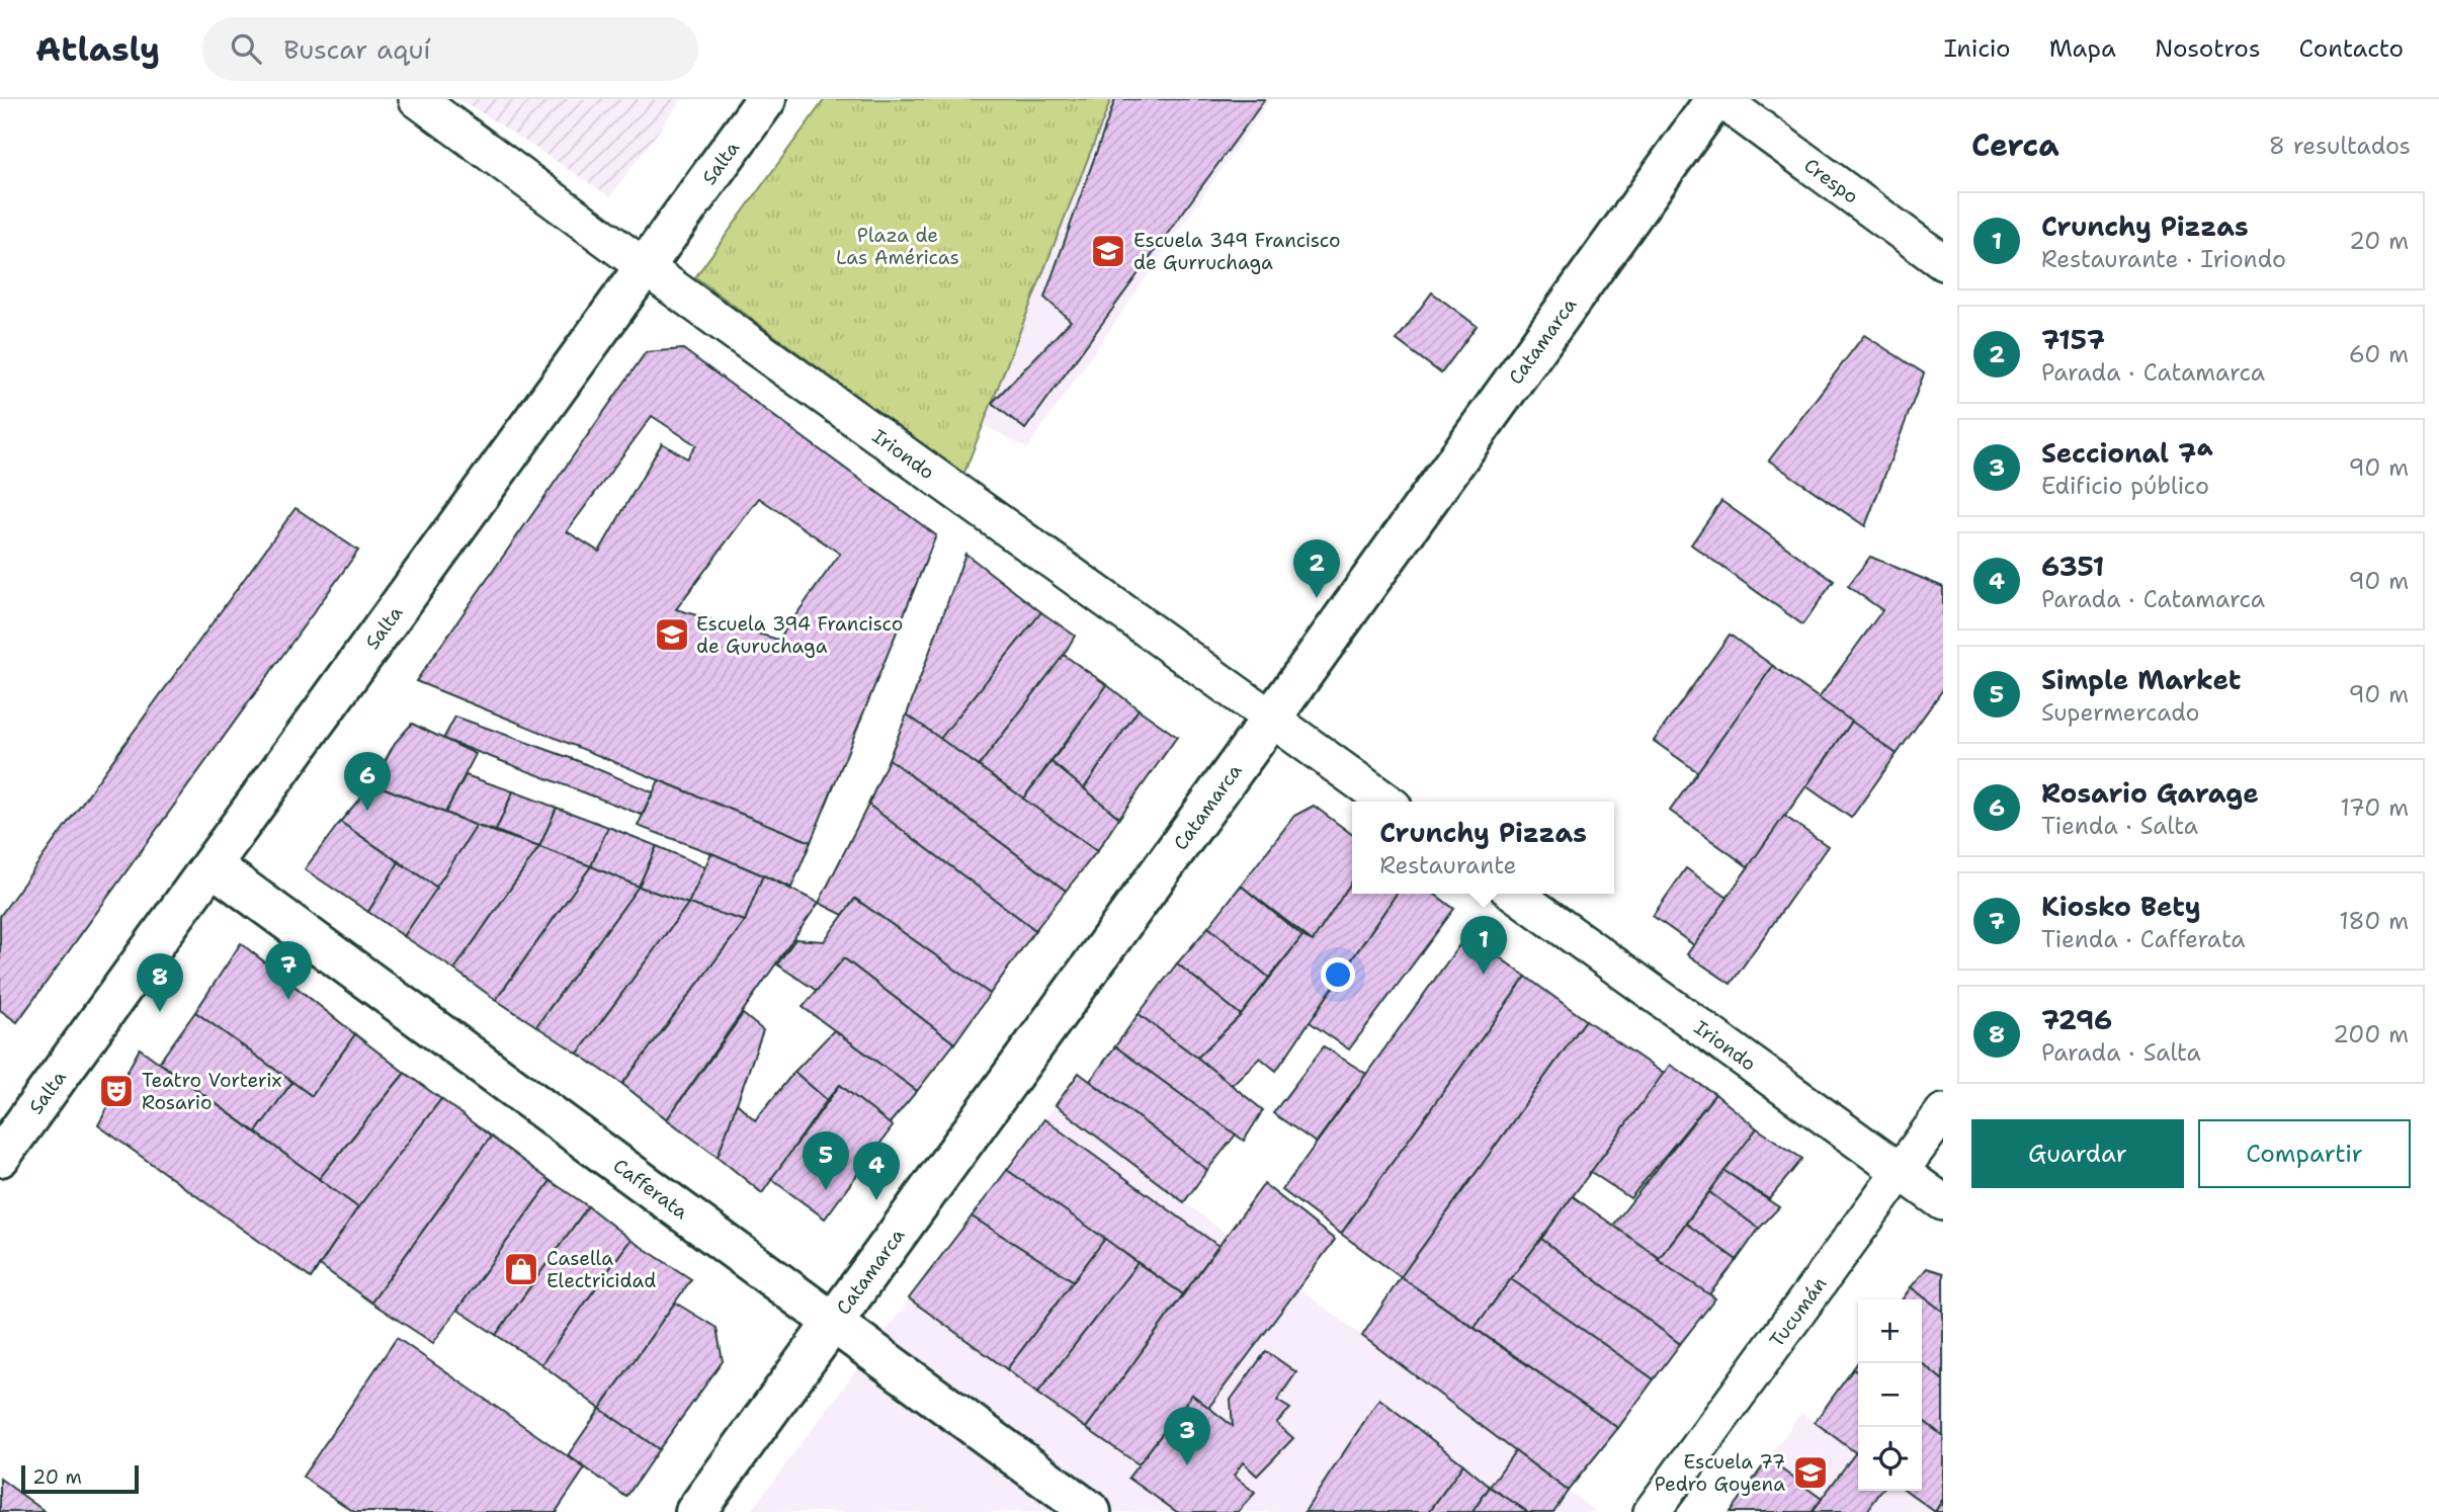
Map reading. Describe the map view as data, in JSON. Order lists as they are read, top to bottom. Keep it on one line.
{"streets":{"main road":["Salta","Catamarca","Cafferata"],"street":["Crespo","Iriondo","Tucumán"]},"crossings":[["Salta","Iriondo"],["Salta","Cafferata"],["Crespo","Catamarca"],["Catamarca","Iriondo"],["Catamarca","Cafferata"],["Iriondo","Tucumán"]],"parks":["Plaza de Las Américas"],"places":{"school or university":["Escuela 349 Francisco de Gurruchaga","Escuela 394 Francisco de Guruchaga","Escuela 77 Pedro Goyena"],"theatre":["Teatro Vorterix Rosario"],"shop":["Casella Electricidad"]},"scale_bar":"20 m","page":{"header":"Atlasly","search":"Buscar aquí","nav":["Inicio","Mapa","Nosotros","Contacto"],"heading":["Cerca","8 resultados"],"list":[{"mark":"1","name":"Crunchy Pizzas","note":"Restaurante · Iriondo","value":"20 m"},{"mark":"2","name":"7157","note":"Parada · Catamarca","value":"60 m"},{"mark":"3","name":"Seccional 7ª","note":"Edificio público","value":"90 m"},{"mark":"4","name":"6351","note":"Parada · Catamarca","value":"90 m"},{"mark":"5","name":"Simple Market","note":"Supermercado","value":"90 m"},{"mark":"6","name":"Rosario Garage","note":"Tienda · Salta","value":"170 m"},{"mark":"7","name":"Kiosko Bety","note":"Tienda · Cafferata","value":"180 m"},{"mark":"8","name":"7296","note":"Parada · Salta","value":"200 m"}],"pins":["2","6","1","7","8","5","4","3"],"popup":["Crunchy Pizzas","Restaurante"],"buttons":["Guardar","Compartir"],"map_buttons":["+","−"],"scale":"20 m"}}
